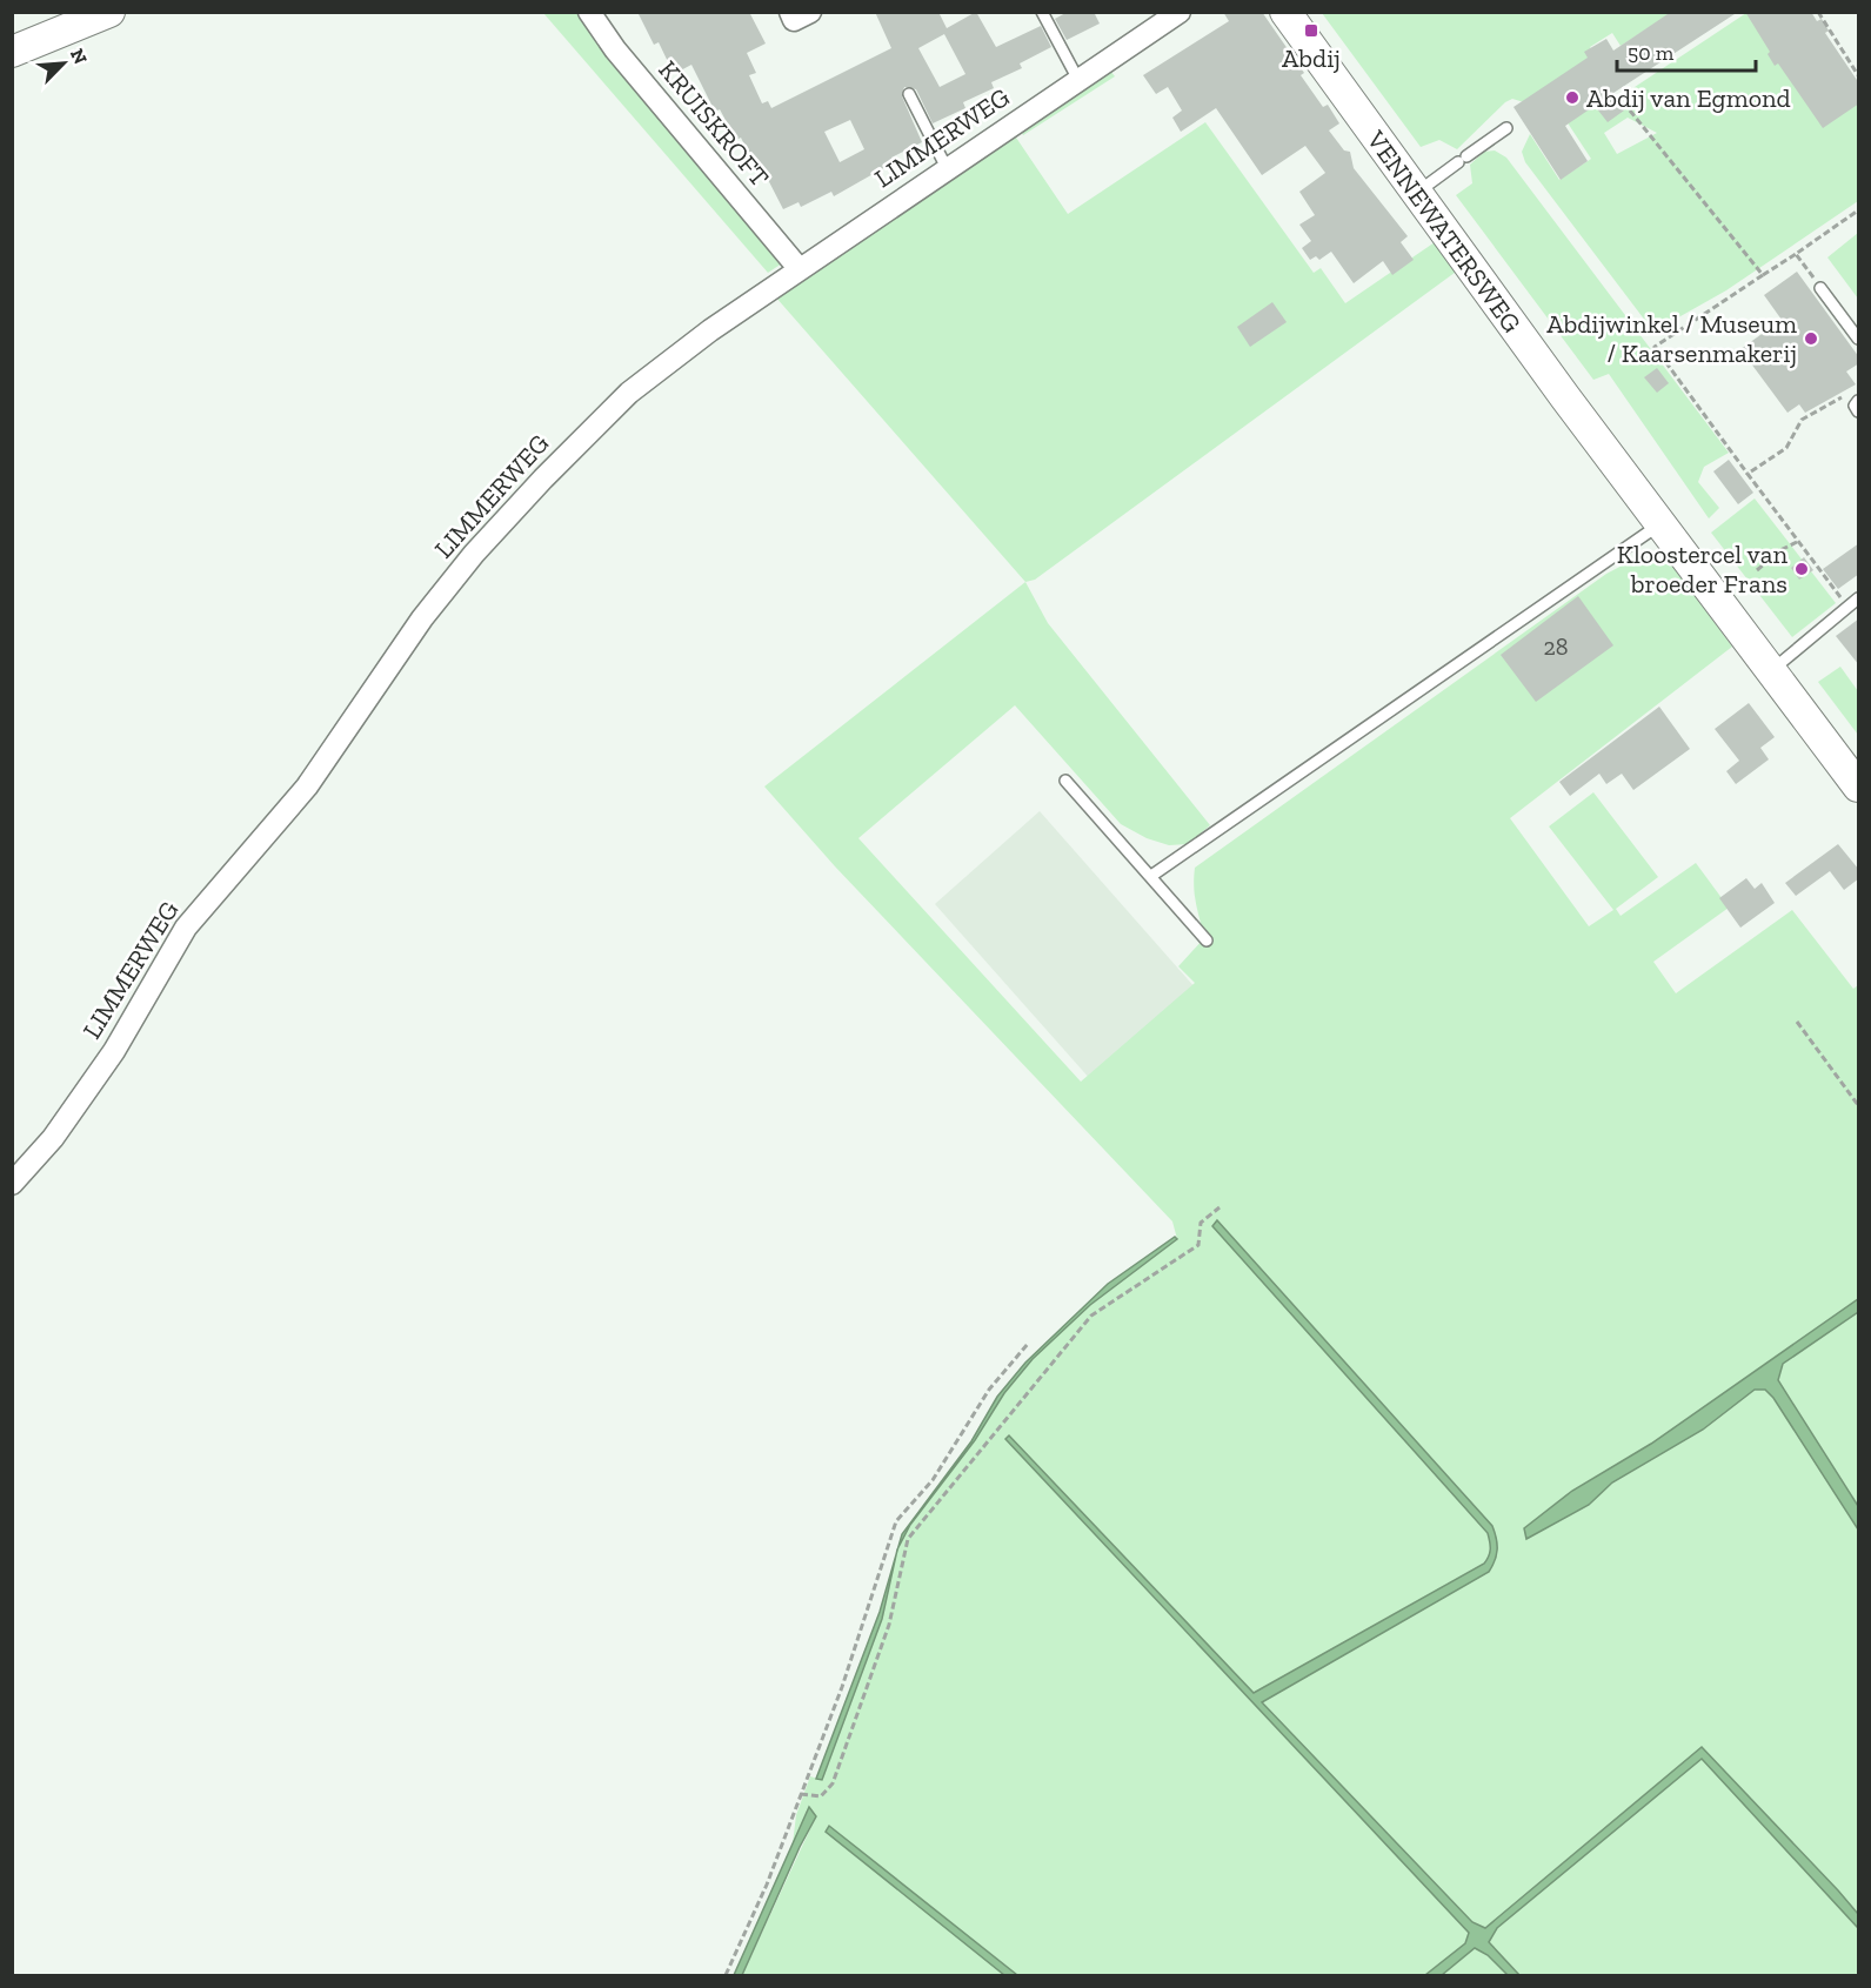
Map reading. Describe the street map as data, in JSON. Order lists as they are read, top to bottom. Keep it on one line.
{"streets":{"street":["KRUISKROFT","LIMMERWEG","VENNEWATERSWEG"]},"crossings":[["KRUISKROFT","LIMMERWEG"]],"places":{"transit":["Abdij"],"other":["Abdij van Egmond","Abdijwinkel / Museum / Kaarsenmakerij","Kloostercel van broeder Frans"]},"house_numbers":["28"],"scale_bar":"50 m","north":"top right"}
